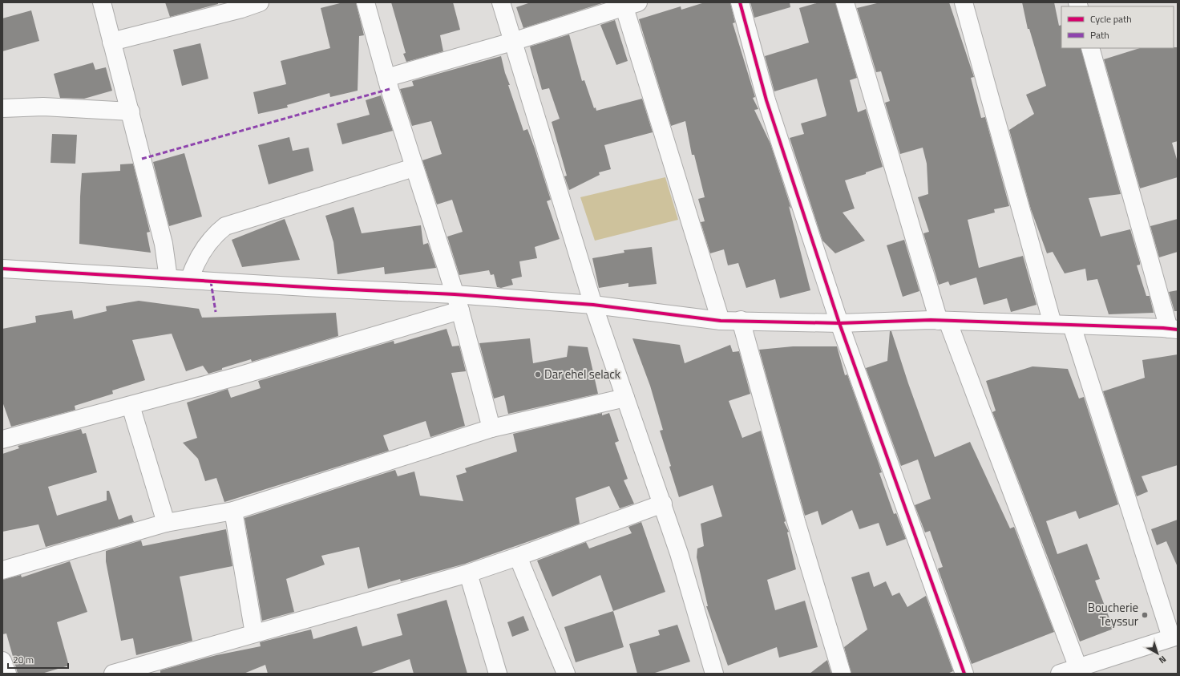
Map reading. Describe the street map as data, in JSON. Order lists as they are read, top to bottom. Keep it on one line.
{"places":["Dar ehel selack","Boucherie Teyssur"],"legend":["Cycle path","Path"],"scale_bar":"20 m","north":"bottom right"}
